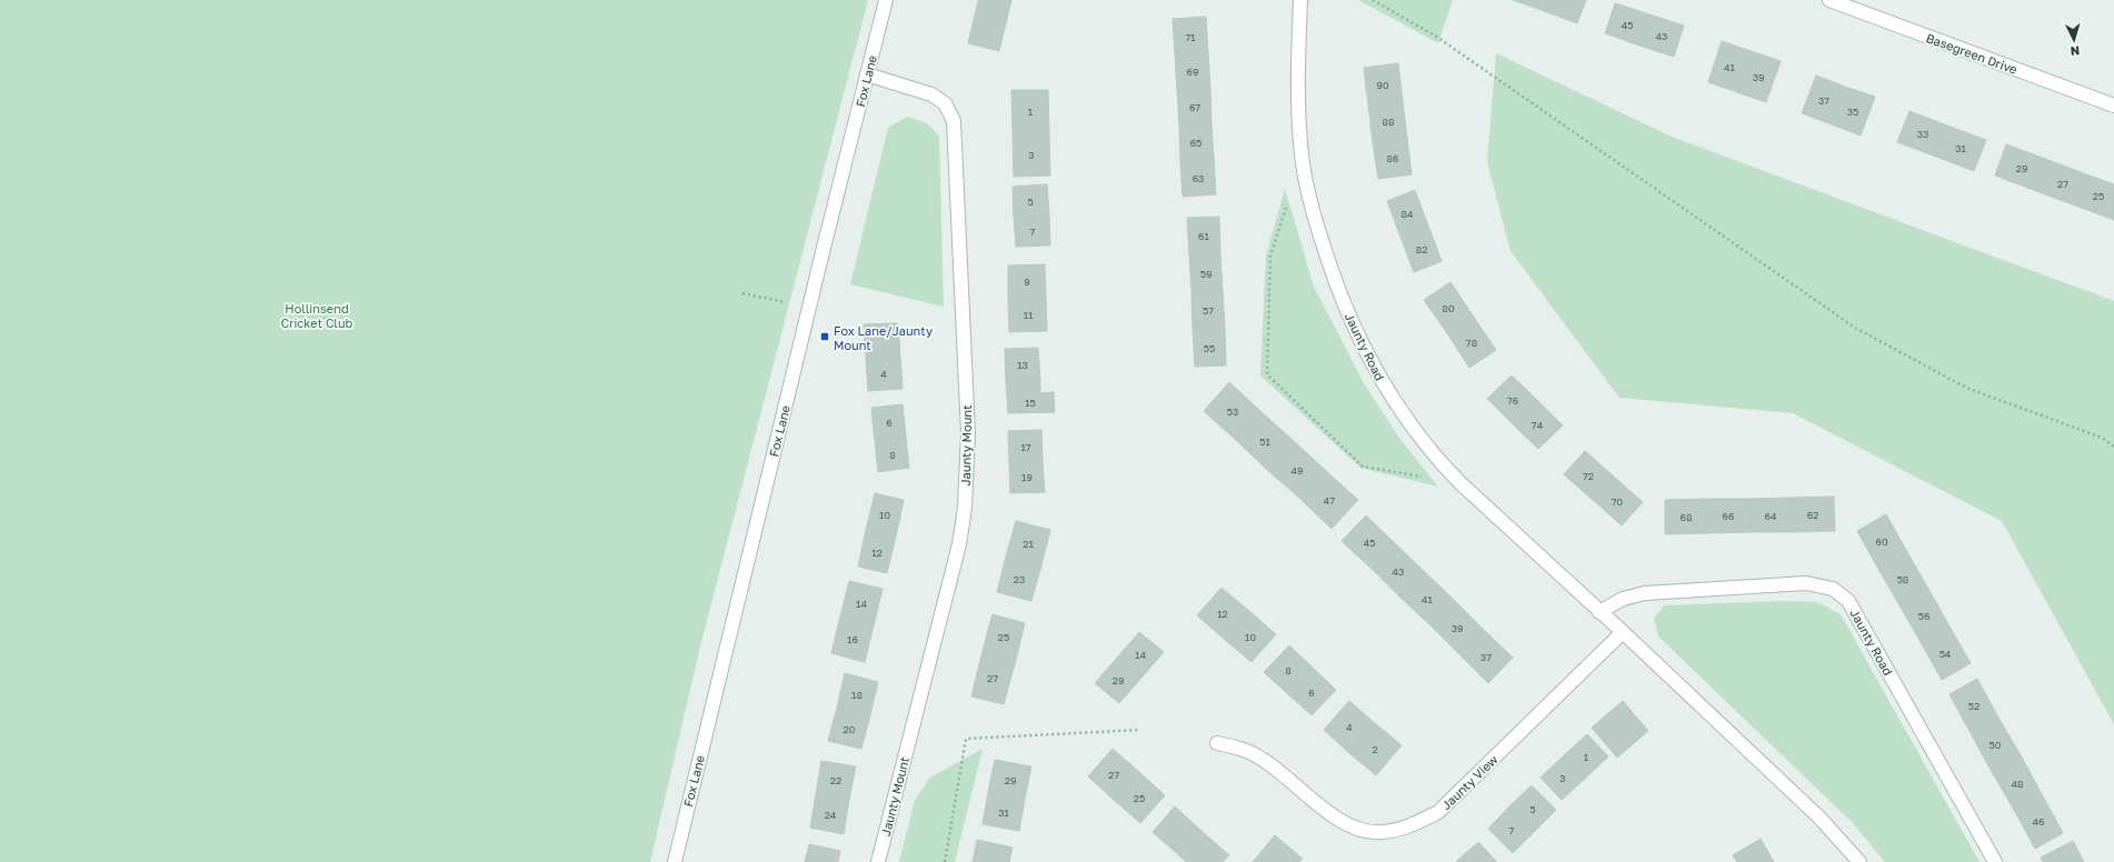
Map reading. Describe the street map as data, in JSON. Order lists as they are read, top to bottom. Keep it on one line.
{"streets":{"street":["Basegreen Drive","Fox Lane","Jaunty Road","Jaunty Mount","Jaunty View"]},"crossings":[["Fox Lane","Jaunty Mount"],["Jaunty Road","Jaunty View"]],"parks":["Hollinsend Cricket Club"],"places":{"transit":["Fox Lane/Jaunty Mount"]},"house_numbers":["45","43","71","41","69","39","90","37","67","1","35","88","33","65","31","3","86","29","63","27","25","5","84","7","61","82","59","9","80","57","11","78","55","13","4","76","15","53","6","74","51","17","8","49","72","19","47","70","10","62","66","64","68","60","45","21","12","43","23","58","41","14","12","56","39","25","10","16","54","14","37","8","27","29","6","18","52","4","20","50","2","1","27","3","22","29","48","25","5","31","24","46","7"],"north":"bottom"}
